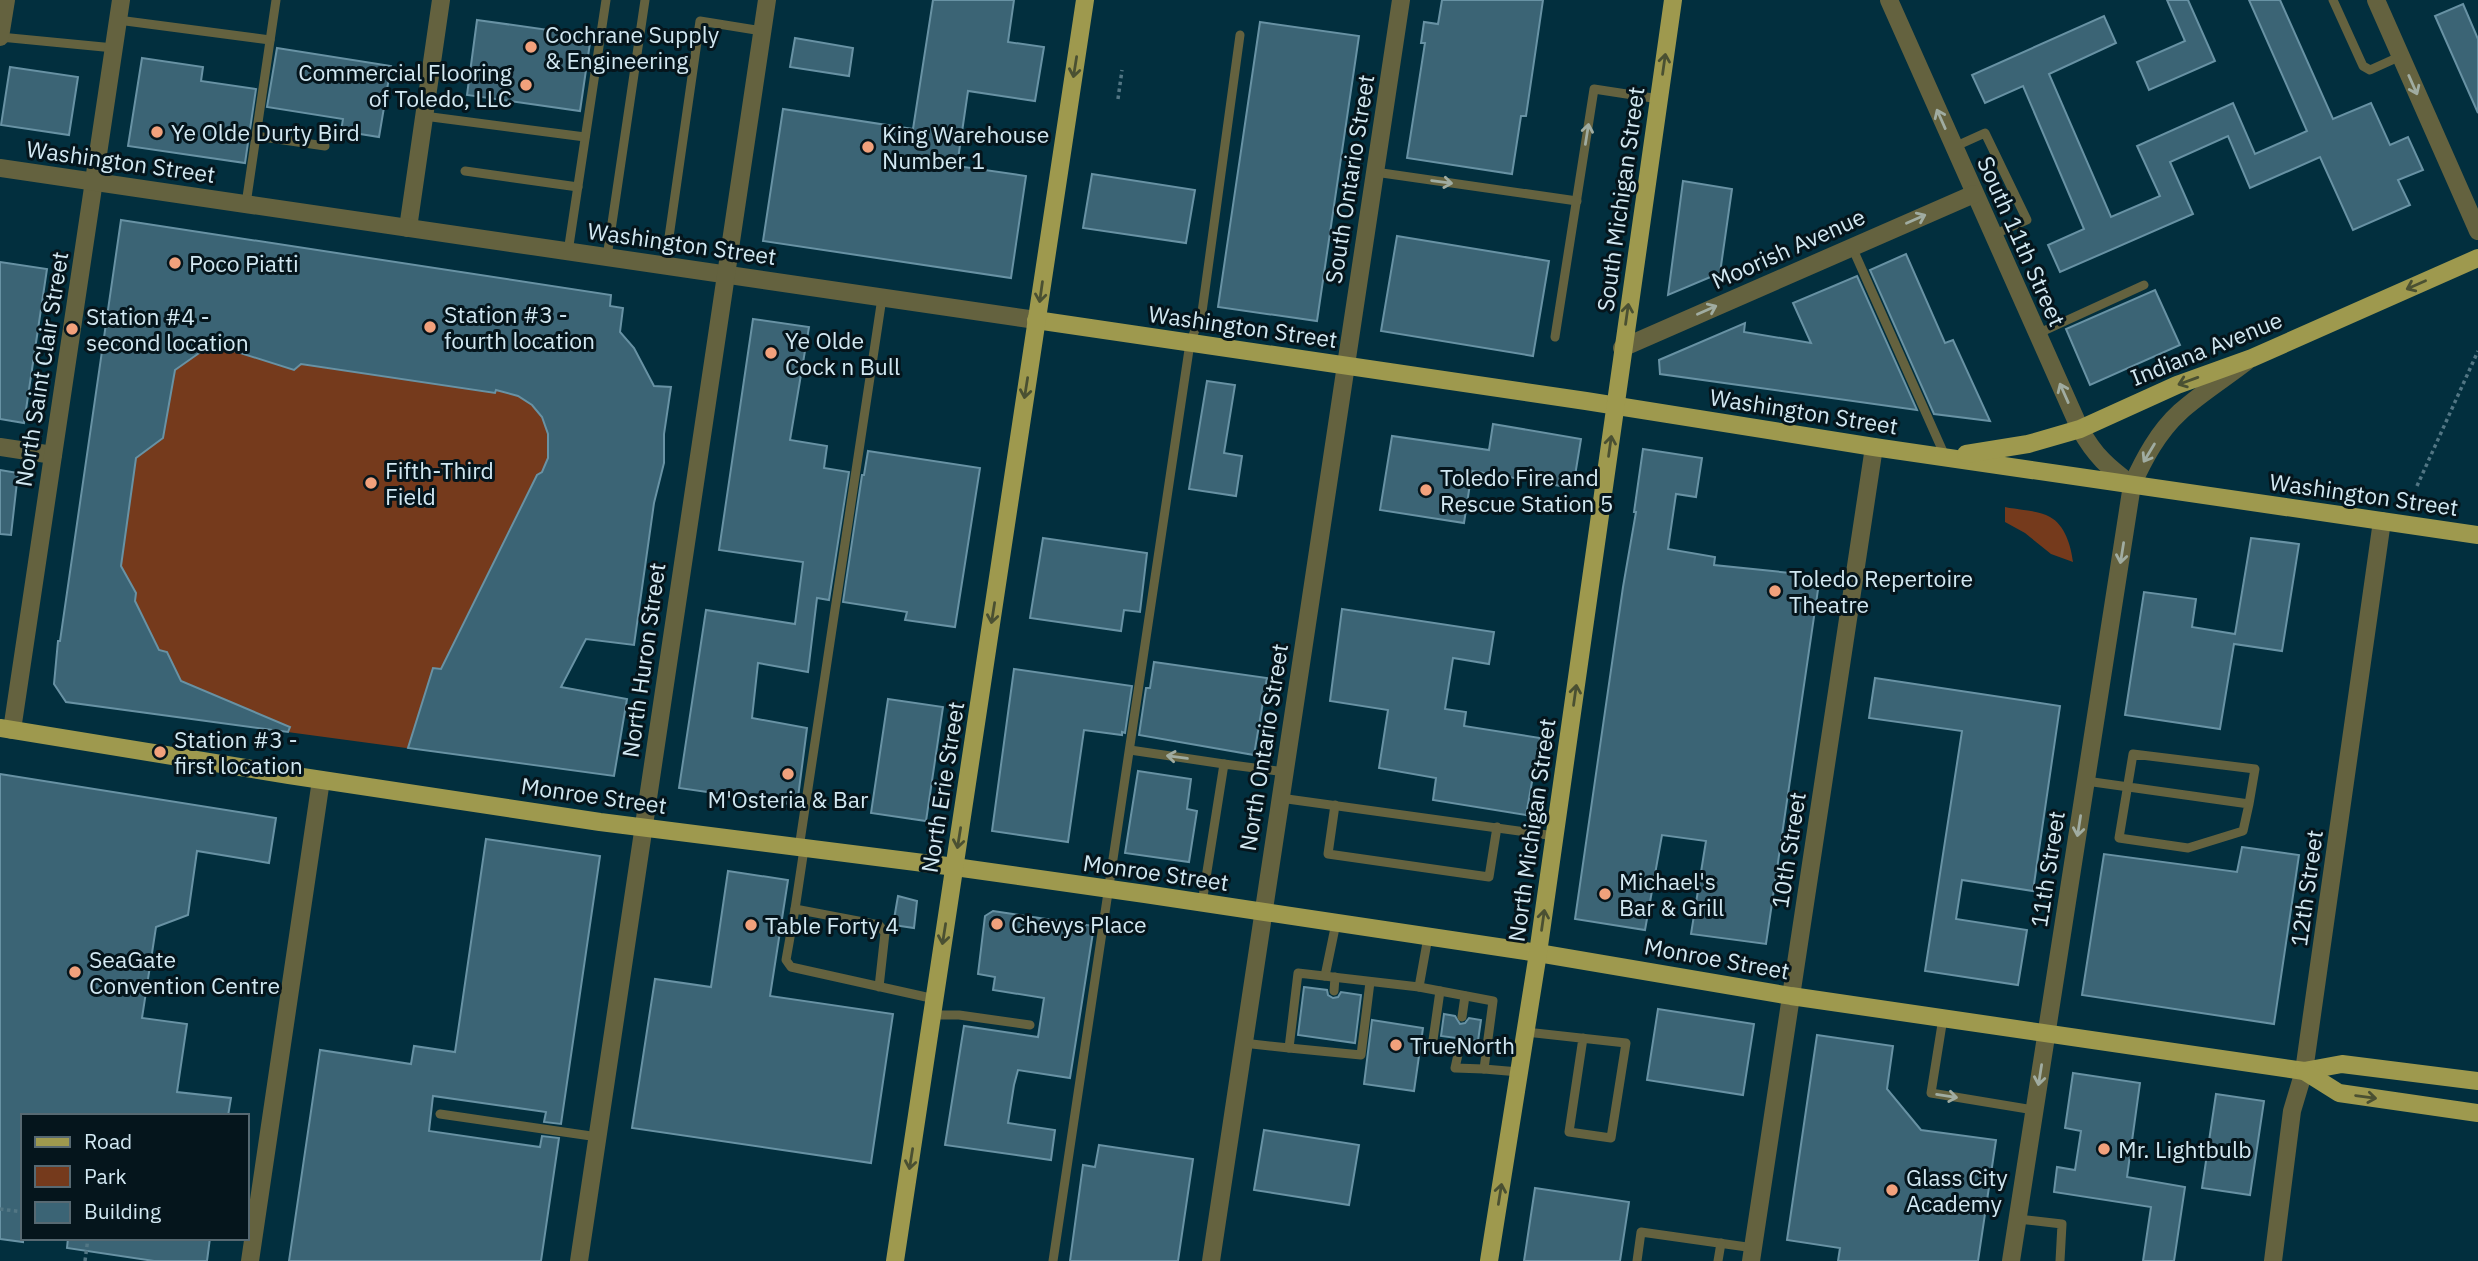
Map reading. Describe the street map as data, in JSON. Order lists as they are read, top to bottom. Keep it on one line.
{"streets":{"main road":["Washington Street","South Michigan Street","Indiana Avenue","North Erie Street","Monroe Street","North Michigan Street"],"street":["South Ontario Street","South 11th Street","Moorish Avenue","North Saint Clair Street","North Huron Street","North Ontario Street","10th Street","11th Street","12th Street"]},"crossings":[["Washington Street","South Ontario Street"],["Washington Street","South Michigan Street"],["Washington Street","South 11th Street"],["Washington Street","Indiana Avenue"],["Washington Street","North Saint Clair Street"],["Washington Street","North Huron Street"],["Washington Street","North Ontario Street"],["Washington Street","North Erie Street"],["Washington Street","North Michigan Street"],["Washington Street","10th Street"],["Washington Street","11th Street"],["Washington Street","12th Street"],["South Ontario Street","North Ontario Street"],["South Michigan Street","Moorish Avenue"],["South Michigan Street","North Michigan Street"],["South 11th Street","Moorish Avenue"],["South 11th Street","Indiana Avenue"],["South 11th Street","11th Street"],["Indiana Avenue","11th Street"],["North Saint Clair Street","Monroe Street"],["North Huron Street","Monroe Street"],["North Ontario Street","Monroe Street"],["North Erie Street","Monroe Street"],["Monroe Street","North Michigan Street"],["Monroe Street","10th Street"],["Monroe Street","11th Street"],["Monroe Street","12th Street"]],"one_way":["South Michigan Street","South 11th Street","Moorish Avenue","Indiana Avenue","North Erie Street","North Michigan Street","11th Street"],"places":["Cochrane Supply & Engineering","Commercial Flooring of Toledo, LLC","Ye Olde Durty Bird","King Warehouse Number 1","Poco Piatti","Station #3 - fourth location","Station #4 - second location","Ye Olde Cock n Bull","Fifth-Third Field","Toledo Fire and Rescue Station 5","Toledo Repertoire Theatre","Station #3 - first location","M'Osteria & Bar","Michael's Bar & Grill","Chevys Place","Table Forty 4","SeaGate Convention Centre","TrueNorth","Mr. Lightbulb","Glass City Academy"],"legend":["Road","Park","Building"]}
